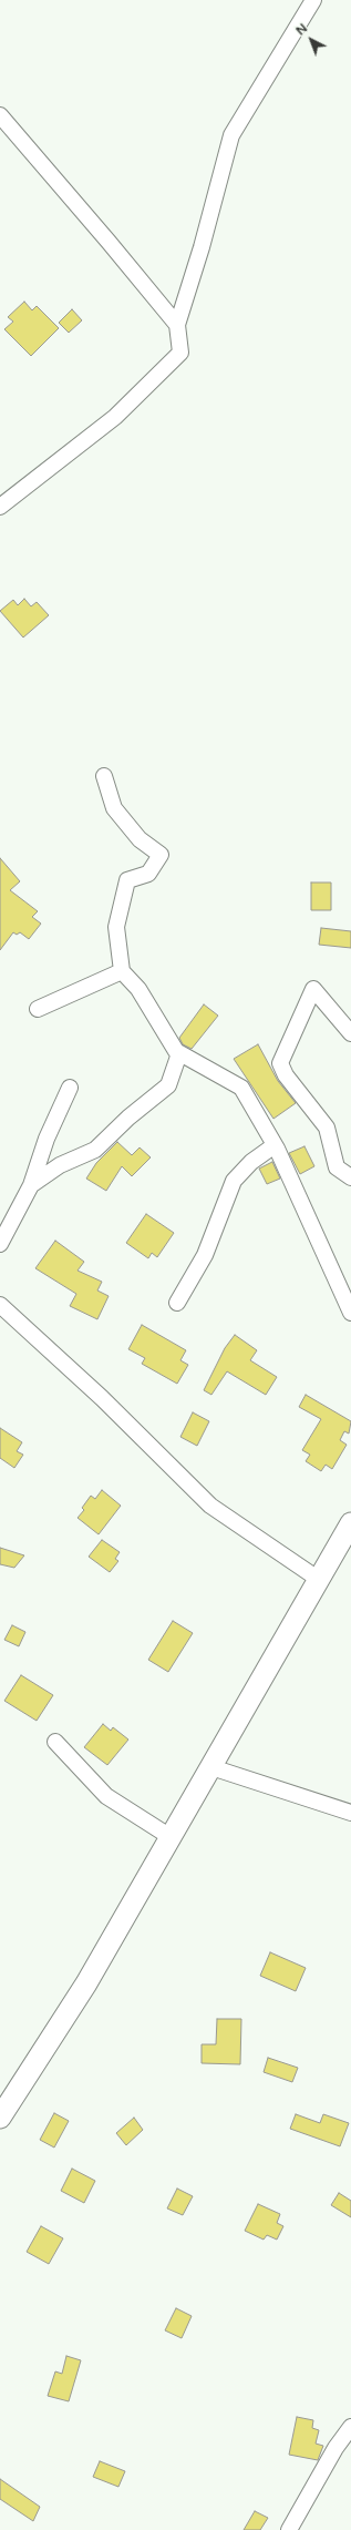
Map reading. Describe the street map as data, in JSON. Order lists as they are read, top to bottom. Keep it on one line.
{"north":"top left"}
